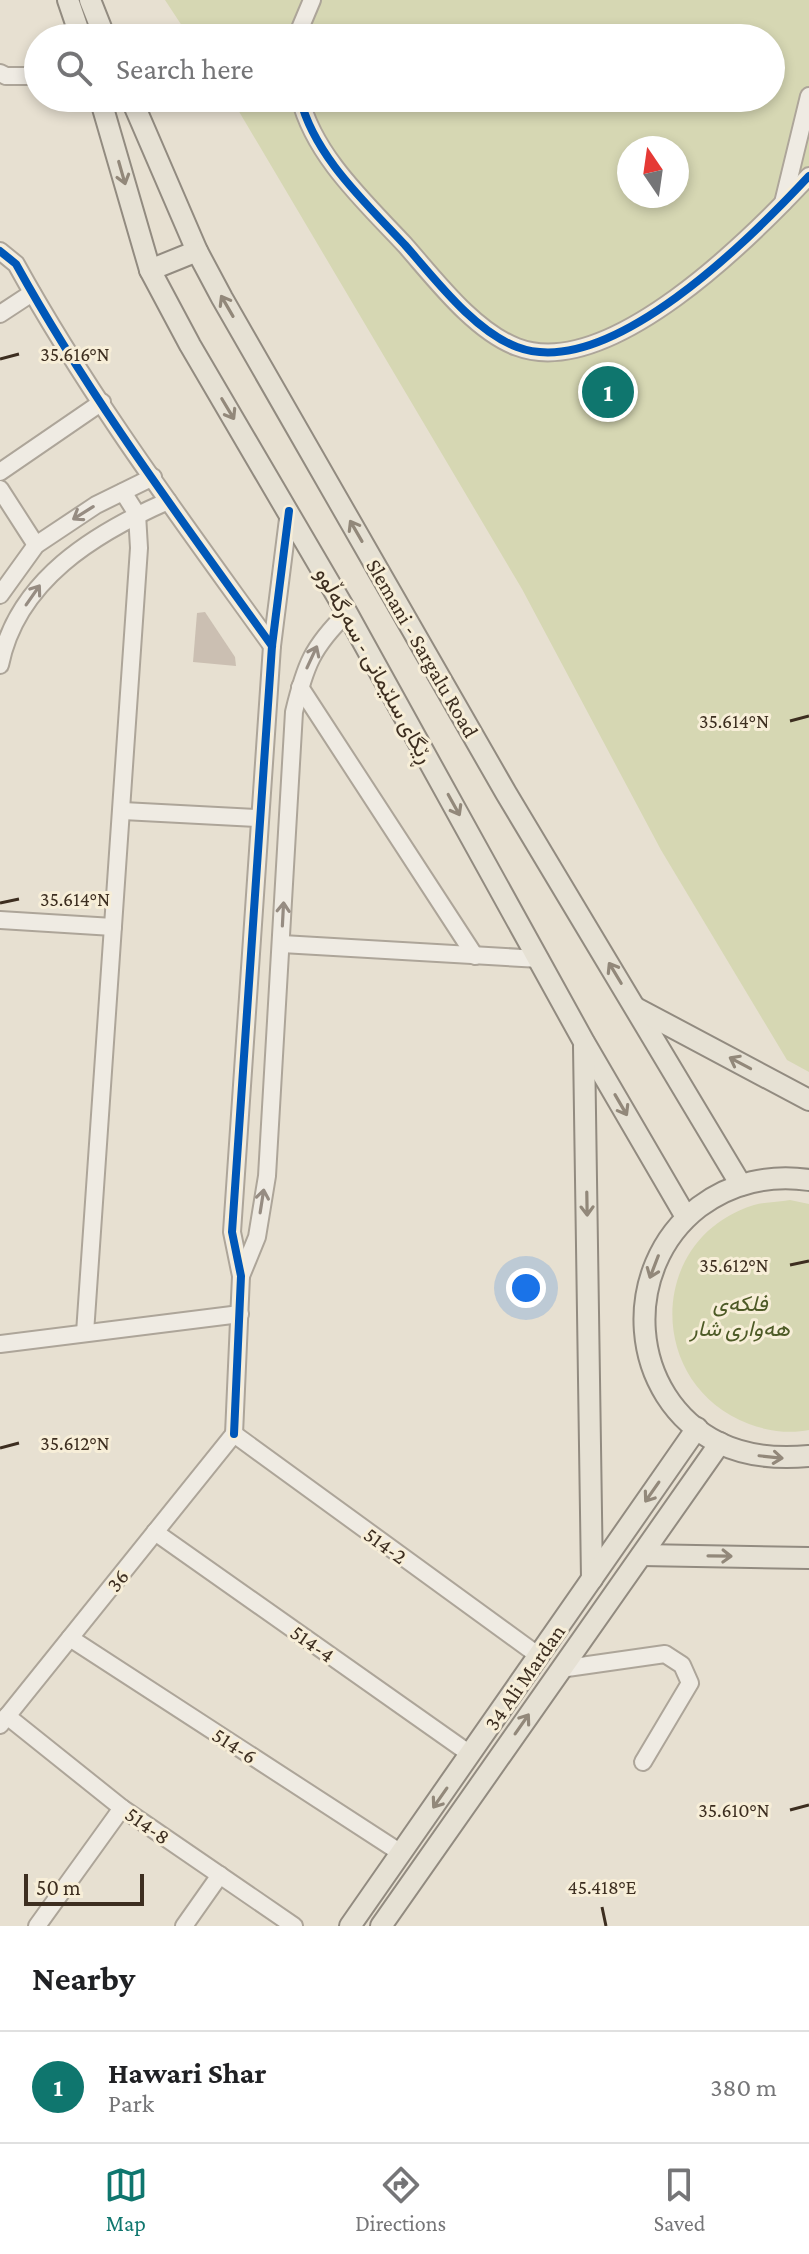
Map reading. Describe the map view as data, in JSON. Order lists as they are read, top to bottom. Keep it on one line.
{"streets":{"main road":["Slemani - Sargalu Road","ڕێگای سلێمانی - سەرگەڵوو","34 Ali Mardan"],"street":["514-2","36","514-4","514-6","514-8"]},"crossings":[["514-2","36"],["514-2","34 Ali Mardan"],["36","514-4"],["36","514-6"],["36","514-8"],["514-4","34 Ali Mardan"],["34 Ali Mardan","514-6"]],"one_way":["Slemani - Sargalu Road","ڕێگای سلێمانی - سەرگەڵوو"],"parks":["فلکەی هەواری شار"],"scale_bar":"50 m","north":"top","page":{"search":"Search here","pins":"1","scale":"50 m","heading":"Nearby","list":[{"mark":"1","name":"Hawari Shar","note":"Park","value":"380 m"}],"nav":["Map","Directions","Saved"]},"coordinates":["35.616°N","35.614°N","35.612°N","35.610°N","45.418°E"]}
